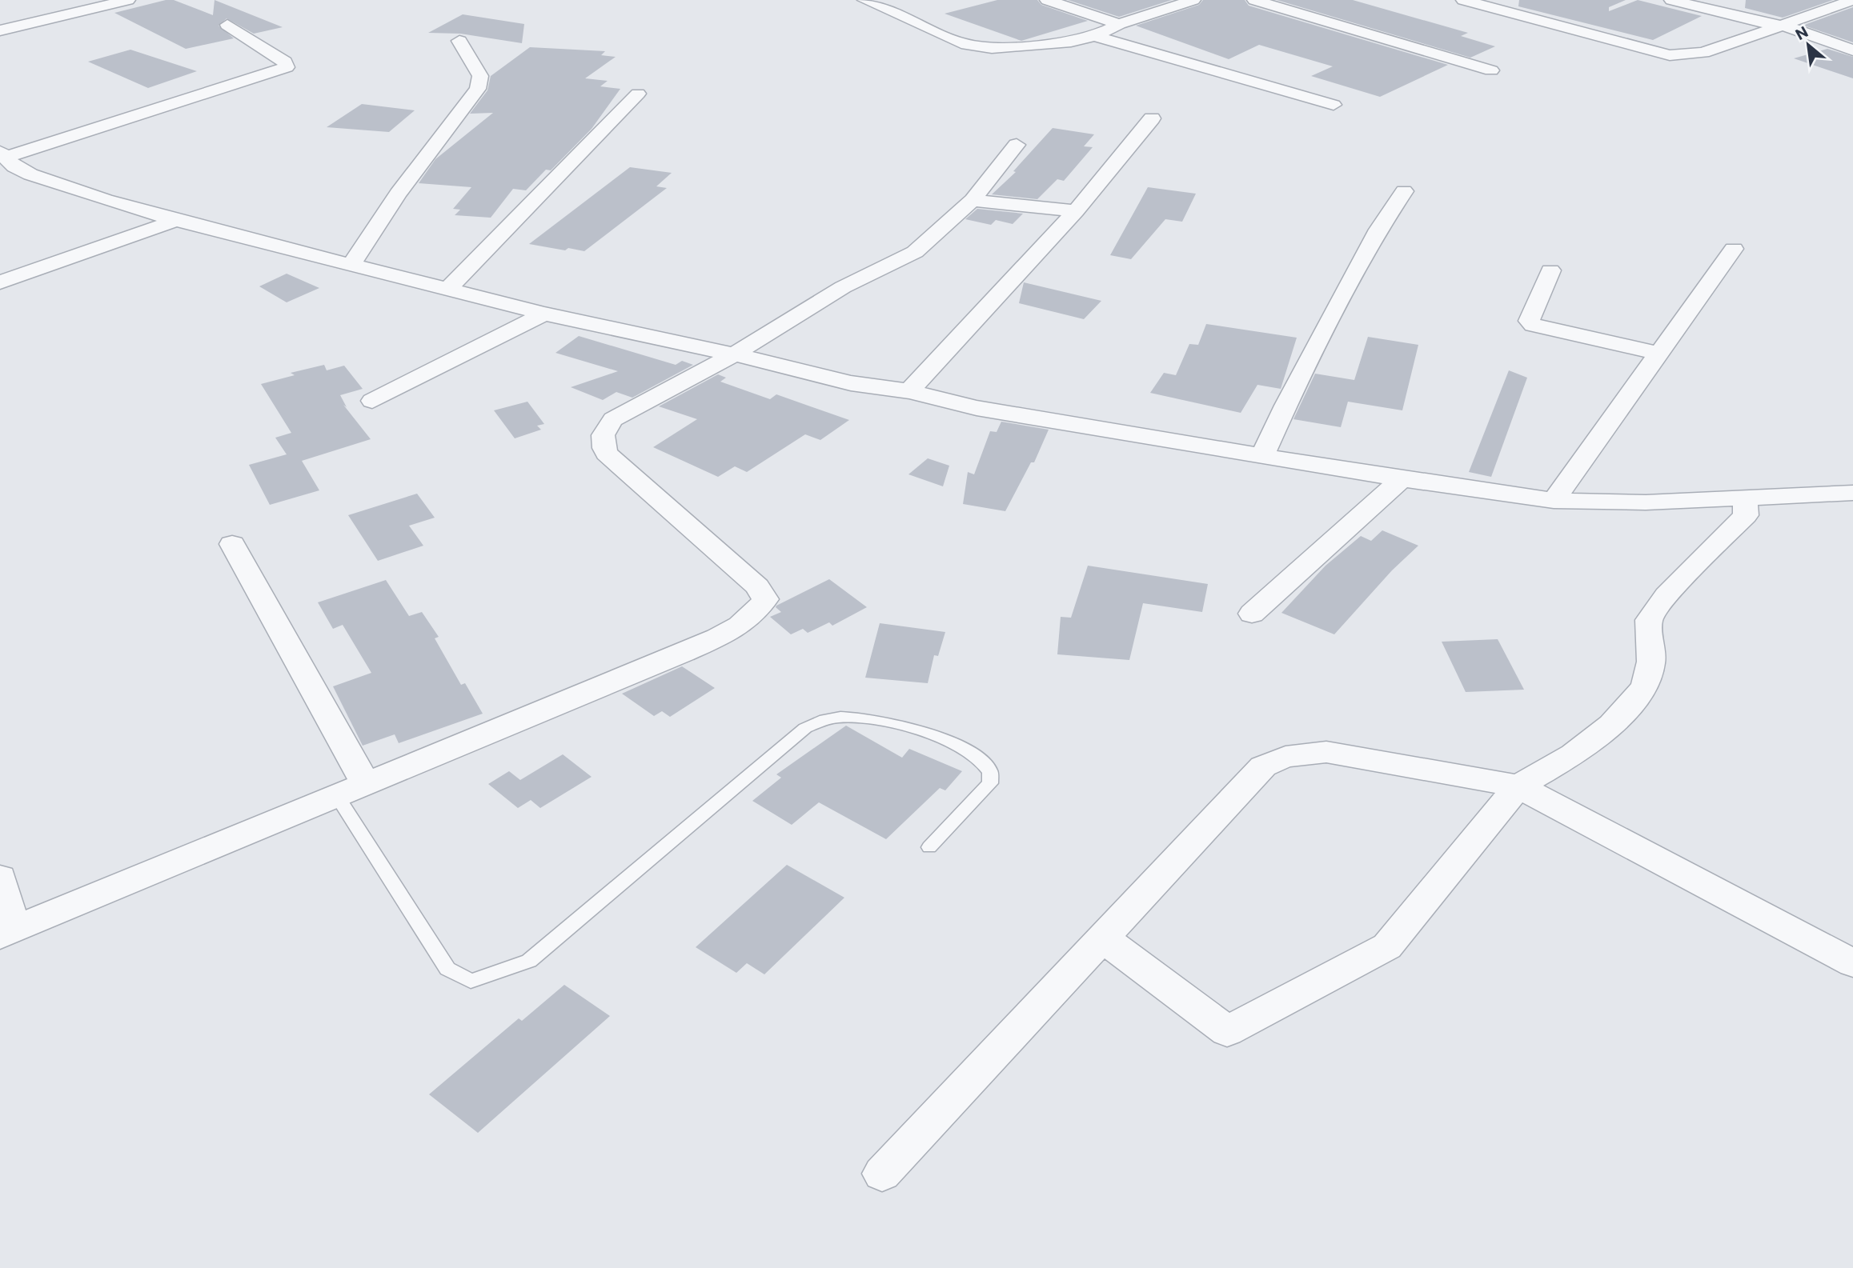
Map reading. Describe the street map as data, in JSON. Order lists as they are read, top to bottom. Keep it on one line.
{"north":"top left"}
